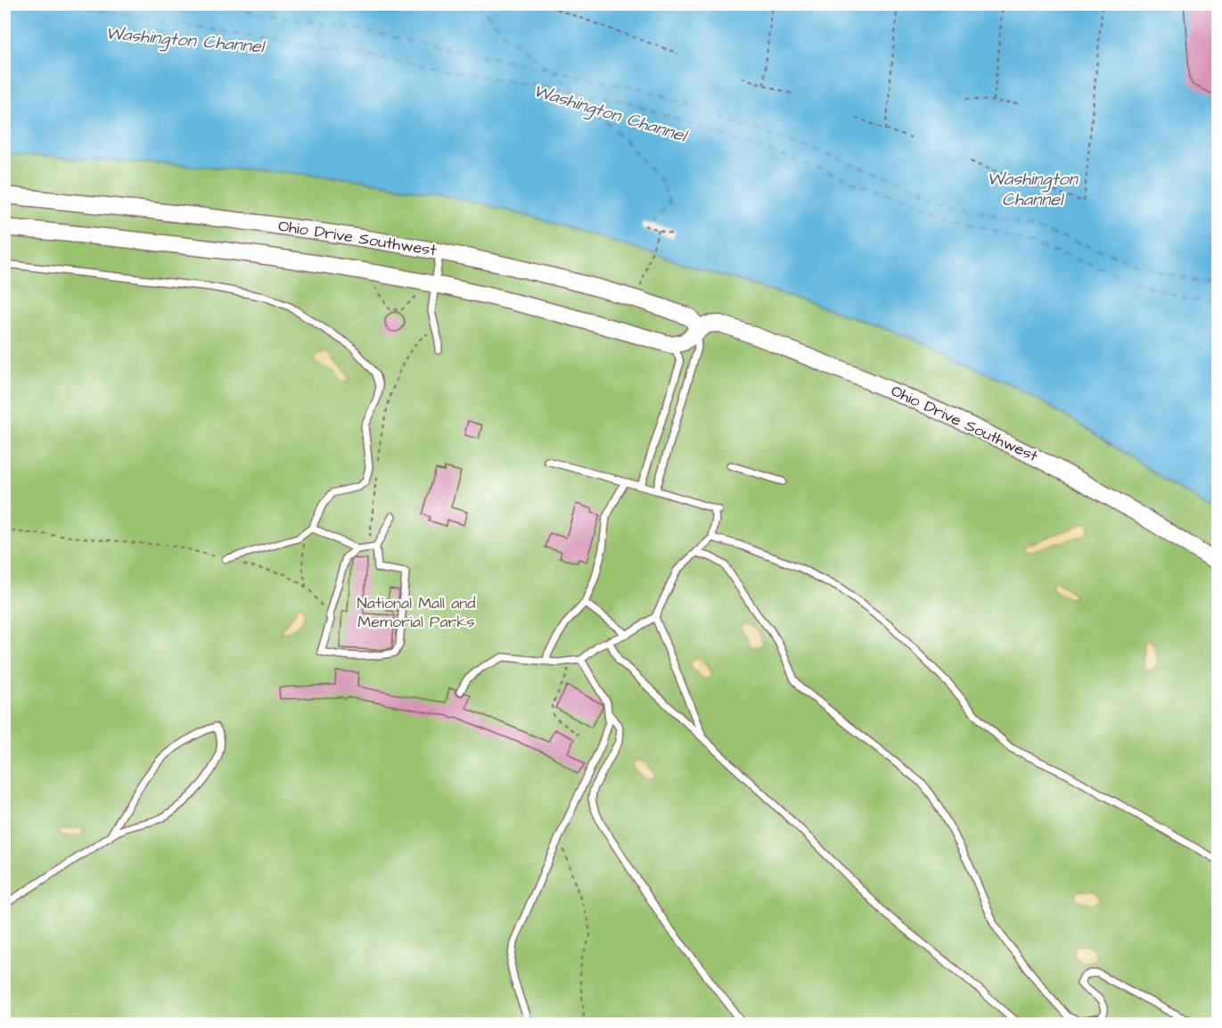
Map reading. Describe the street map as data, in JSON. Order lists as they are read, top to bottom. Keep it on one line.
{"streets":{"street":["Ohio Drive Southwest"]},"water":["Washington Channel"],"parks":["National Mall and Memorial Parks"]}
